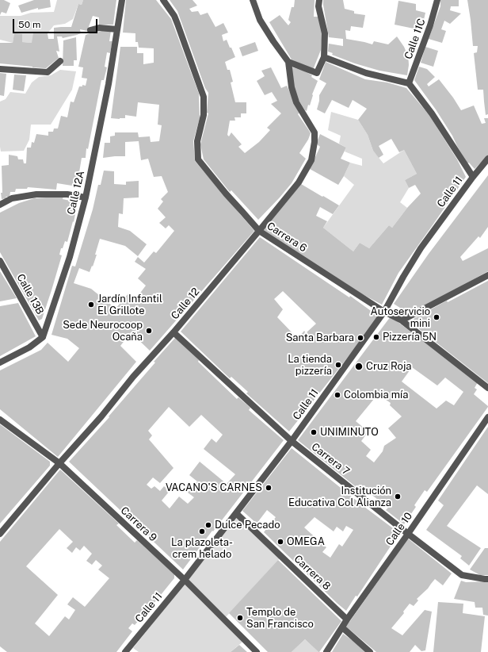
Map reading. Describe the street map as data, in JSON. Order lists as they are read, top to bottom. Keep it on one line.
{"streets":{"street":["Calle 11C","Calle 11","Calle 12A","Carrera 6","Calle 13B","Calle 12","Carrera 7","Carrera 9","Calle 10","Carrera 8"]},"crossings":[["Calle 11","Carrera 6"],["Calle 11","Carrera 7"],["Calle 11","Carrera 9"],["Calle 11","Carrera 8"],["Calle 12A","Calle 13B"],["Carrera 6","Calle 12"],["Calle 12","Carrera 7"],["Calle 12","Carrera 9"],["Carrera 7","Calle 10"],["Calle 10","Carrera 8"]],"places":["Jardín Infantil El Grillote","Autoservicio mini","Sede Neurocoop Ocaña","Pizzería 5N","Santa Barbara","La tienda pizzería","Cruz Roja","Colombia mía","UNIMINUTO","VACANO'S CARNES","Institución Educativa Col Alianza","Dulce Pecado","La plazoleta- crem helado","OMEGA","Templo de San Francisco"],"scale_bar":"50 m"}
